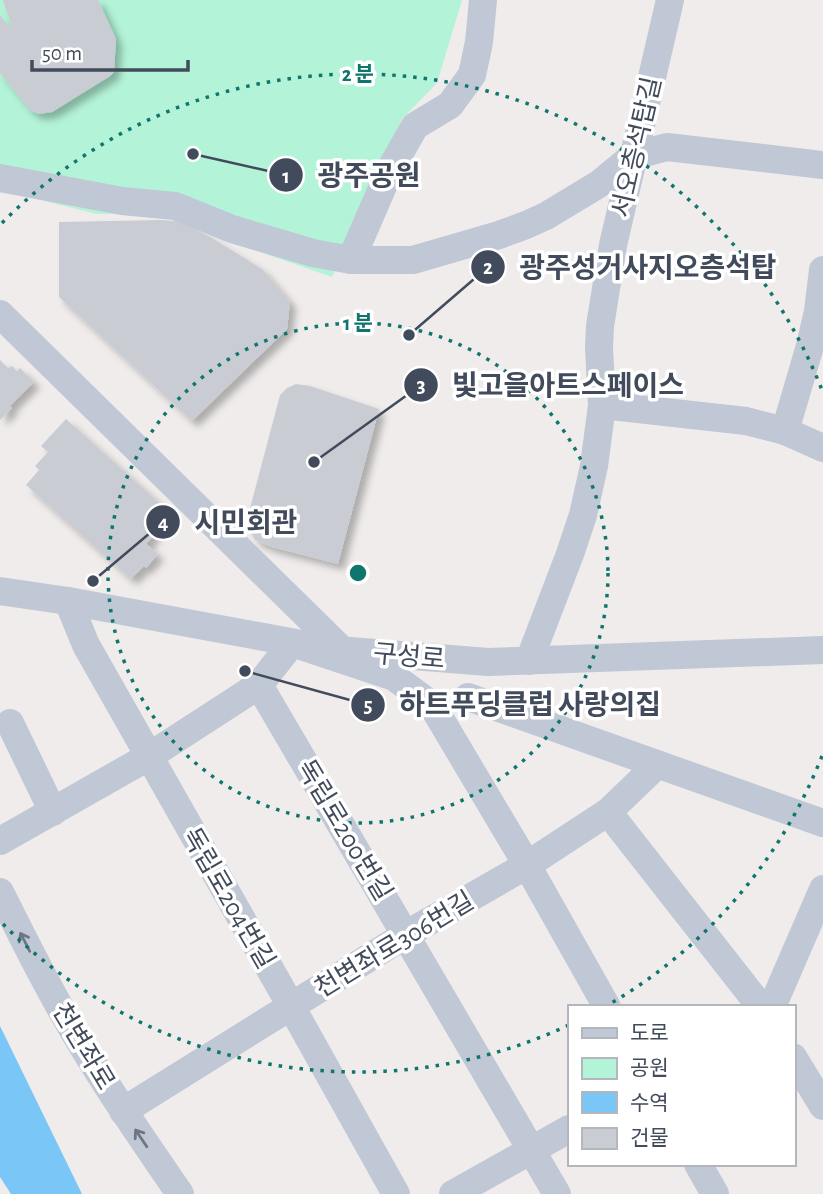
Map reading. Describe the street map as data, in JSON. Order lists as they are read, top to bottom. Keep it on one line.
{"streets":{"street":["서오층석탑길","구성로","독립로200번길","독립로204번길","천변좌로306번길","천변좌로"]},"crossings":[["서오층석탑길","구성로"],["구성로","독립로204번길"],["독립로200번길","천변좌로306번길"],["독립로204번길","천변좌로306번길"],["천변좌로306번길","천변좌로"]],"one_way":["천변좌로"],"places":["광주공원","광주성거사지오층석탑","빛고을아트스페이스","시민회관","하트푸딩클럽 사랑의집"],"legend":["도로","공원","수역","건물"],"scale_bar":"50 m","rings":["2 분","1 분"]}
